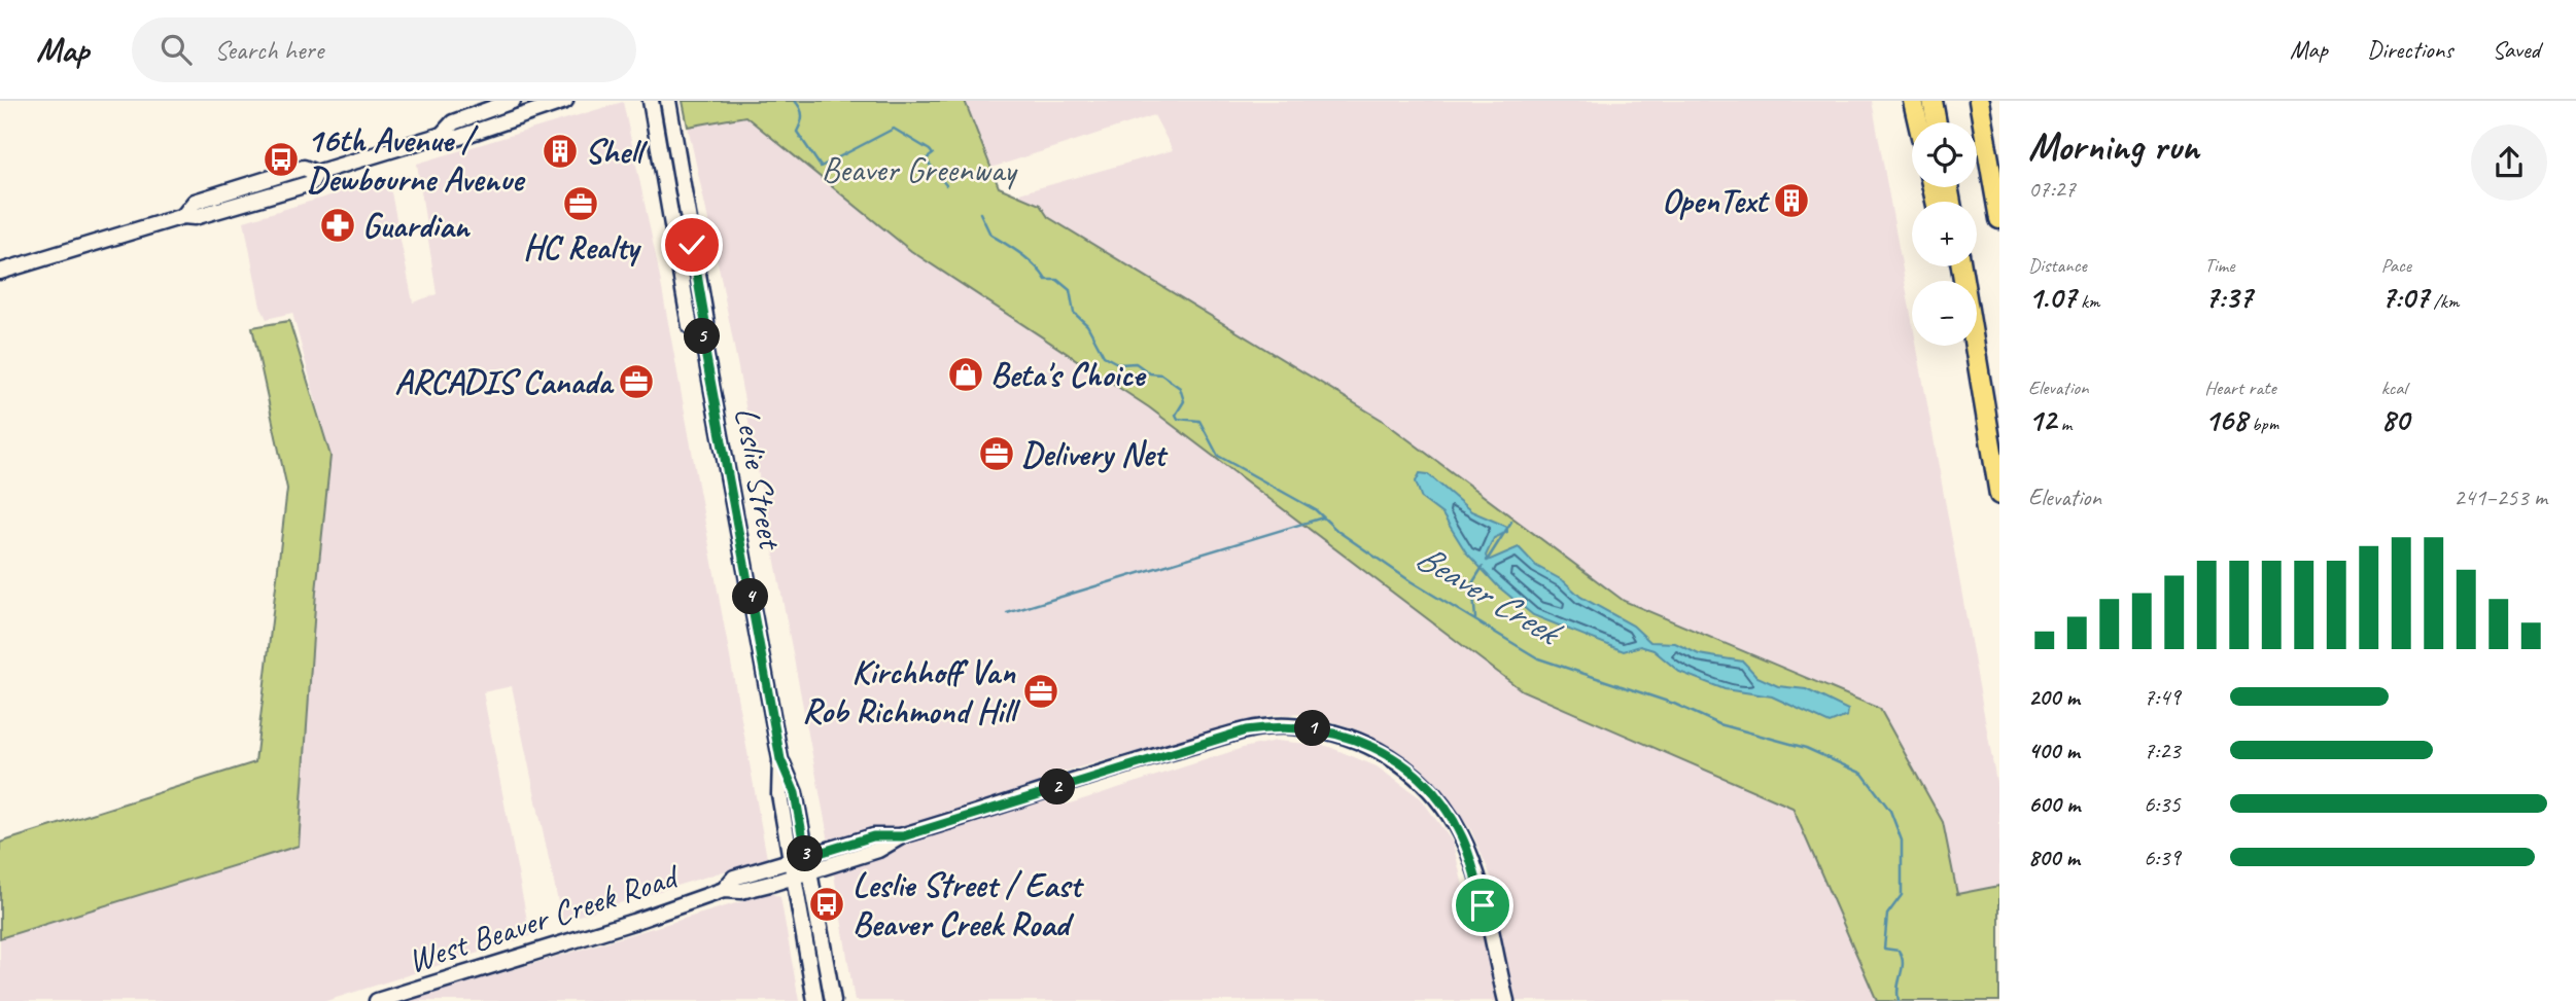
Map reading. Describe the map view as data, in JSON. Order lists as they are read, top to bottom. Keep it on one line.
{"streets":{"main road":["Leslie Street","West Beaver Creek Road"]},"crossings":[["Leslie Street","West Beaver Creek Road"]],"water":["Beaver Creek"],"parks":["Beaver Greenway"],"places":{"building":["Shell","OpenText"],"bus stop":["16th Avenue / Dewbourne Avenue","Leslie Street / East Beaver Creek Road"],"office":["HC Realty","ARCADIS Canada","Delivery Net","Kirchhoff Van Rob Richmond Hill"],"pharmacy":["Guardian"],"shop":["Beta's Choice"]},"page":{"header":"Map","search":"Search here","nav":["Map","Directions","Saved"],"heading":["Morning run","07:27"],"map_buttons":["+","−"],"stats":[["Distance","1.07 km"],["Time","7:37"],["Pace","7:07 /km"],["Elevation","12 m"],["Heart rate","168 bpm"],["kcal","80"]],"pins":["5","4","1","2","3"],"chart":["Elevation","241–253 m"],"list":[{"name":"200 m","note":"7:49"},{"name":"400 m","note":"7:23"},{"name":"600 m","note":"6:35"},{"name":"800 m","note":"6:39"}]}}
